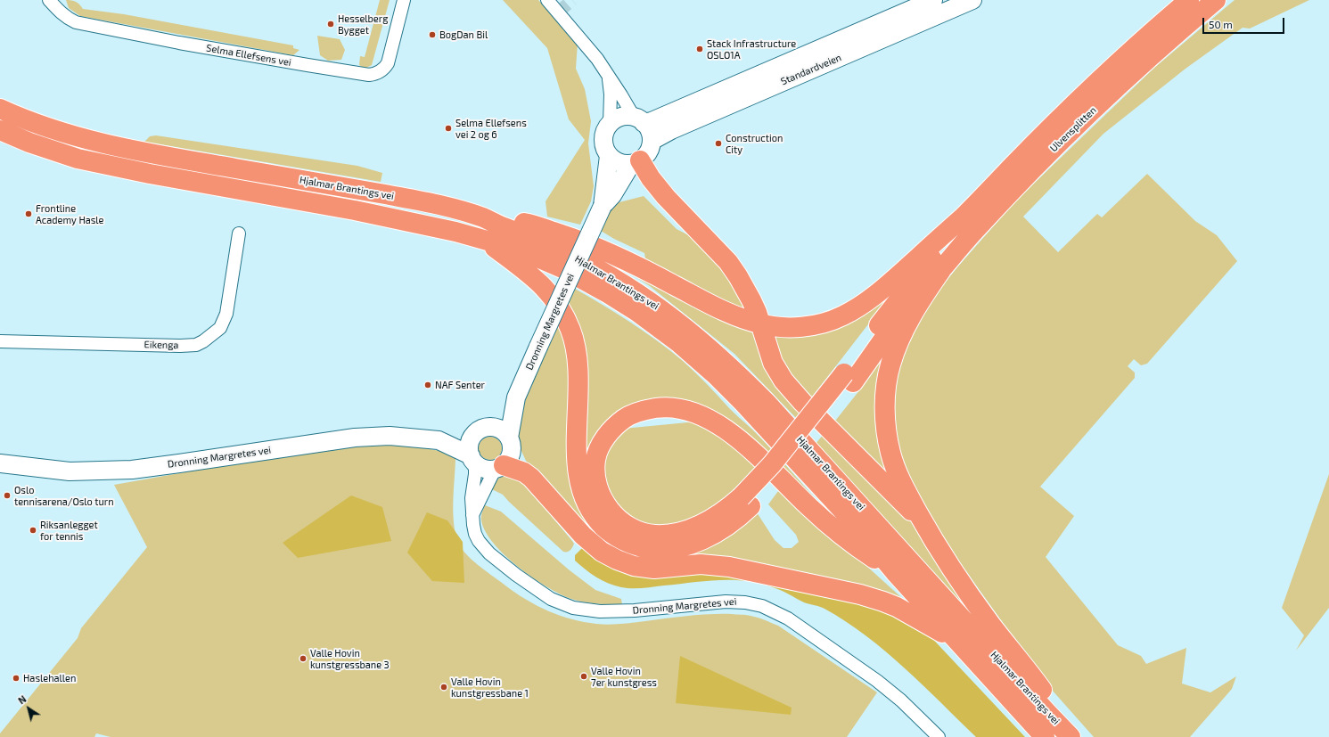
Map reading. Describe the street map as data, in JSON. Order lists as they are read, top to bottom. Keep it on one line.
{"streets":{"highway":["Ulvensplitten","Hjalmar Brantings vei"],"street":["Selma Ellefsens vei","Standardveien","Dronning Margretes vei","Eikenga"]},"crossings":[["Standardveien","Dronning Margretes vei"]],"places":["Hesselberg Bygget","BogDan Bil","Stack Infrastructure OSLO1A","Selma Ellefsens vei 2 og 6","Construction City","Frontline Academy Hasle","NAF Senter","Oslo tennisarena/Oslo turn","Riksanlegget for tennis","Valle Hovin kunstgressbane 3","Valle Hovin 7er kunstgress","Haslehallen","Valle Hovin kunstgressbane 1"],"scale_bar":"50 m","north":"top left"}
